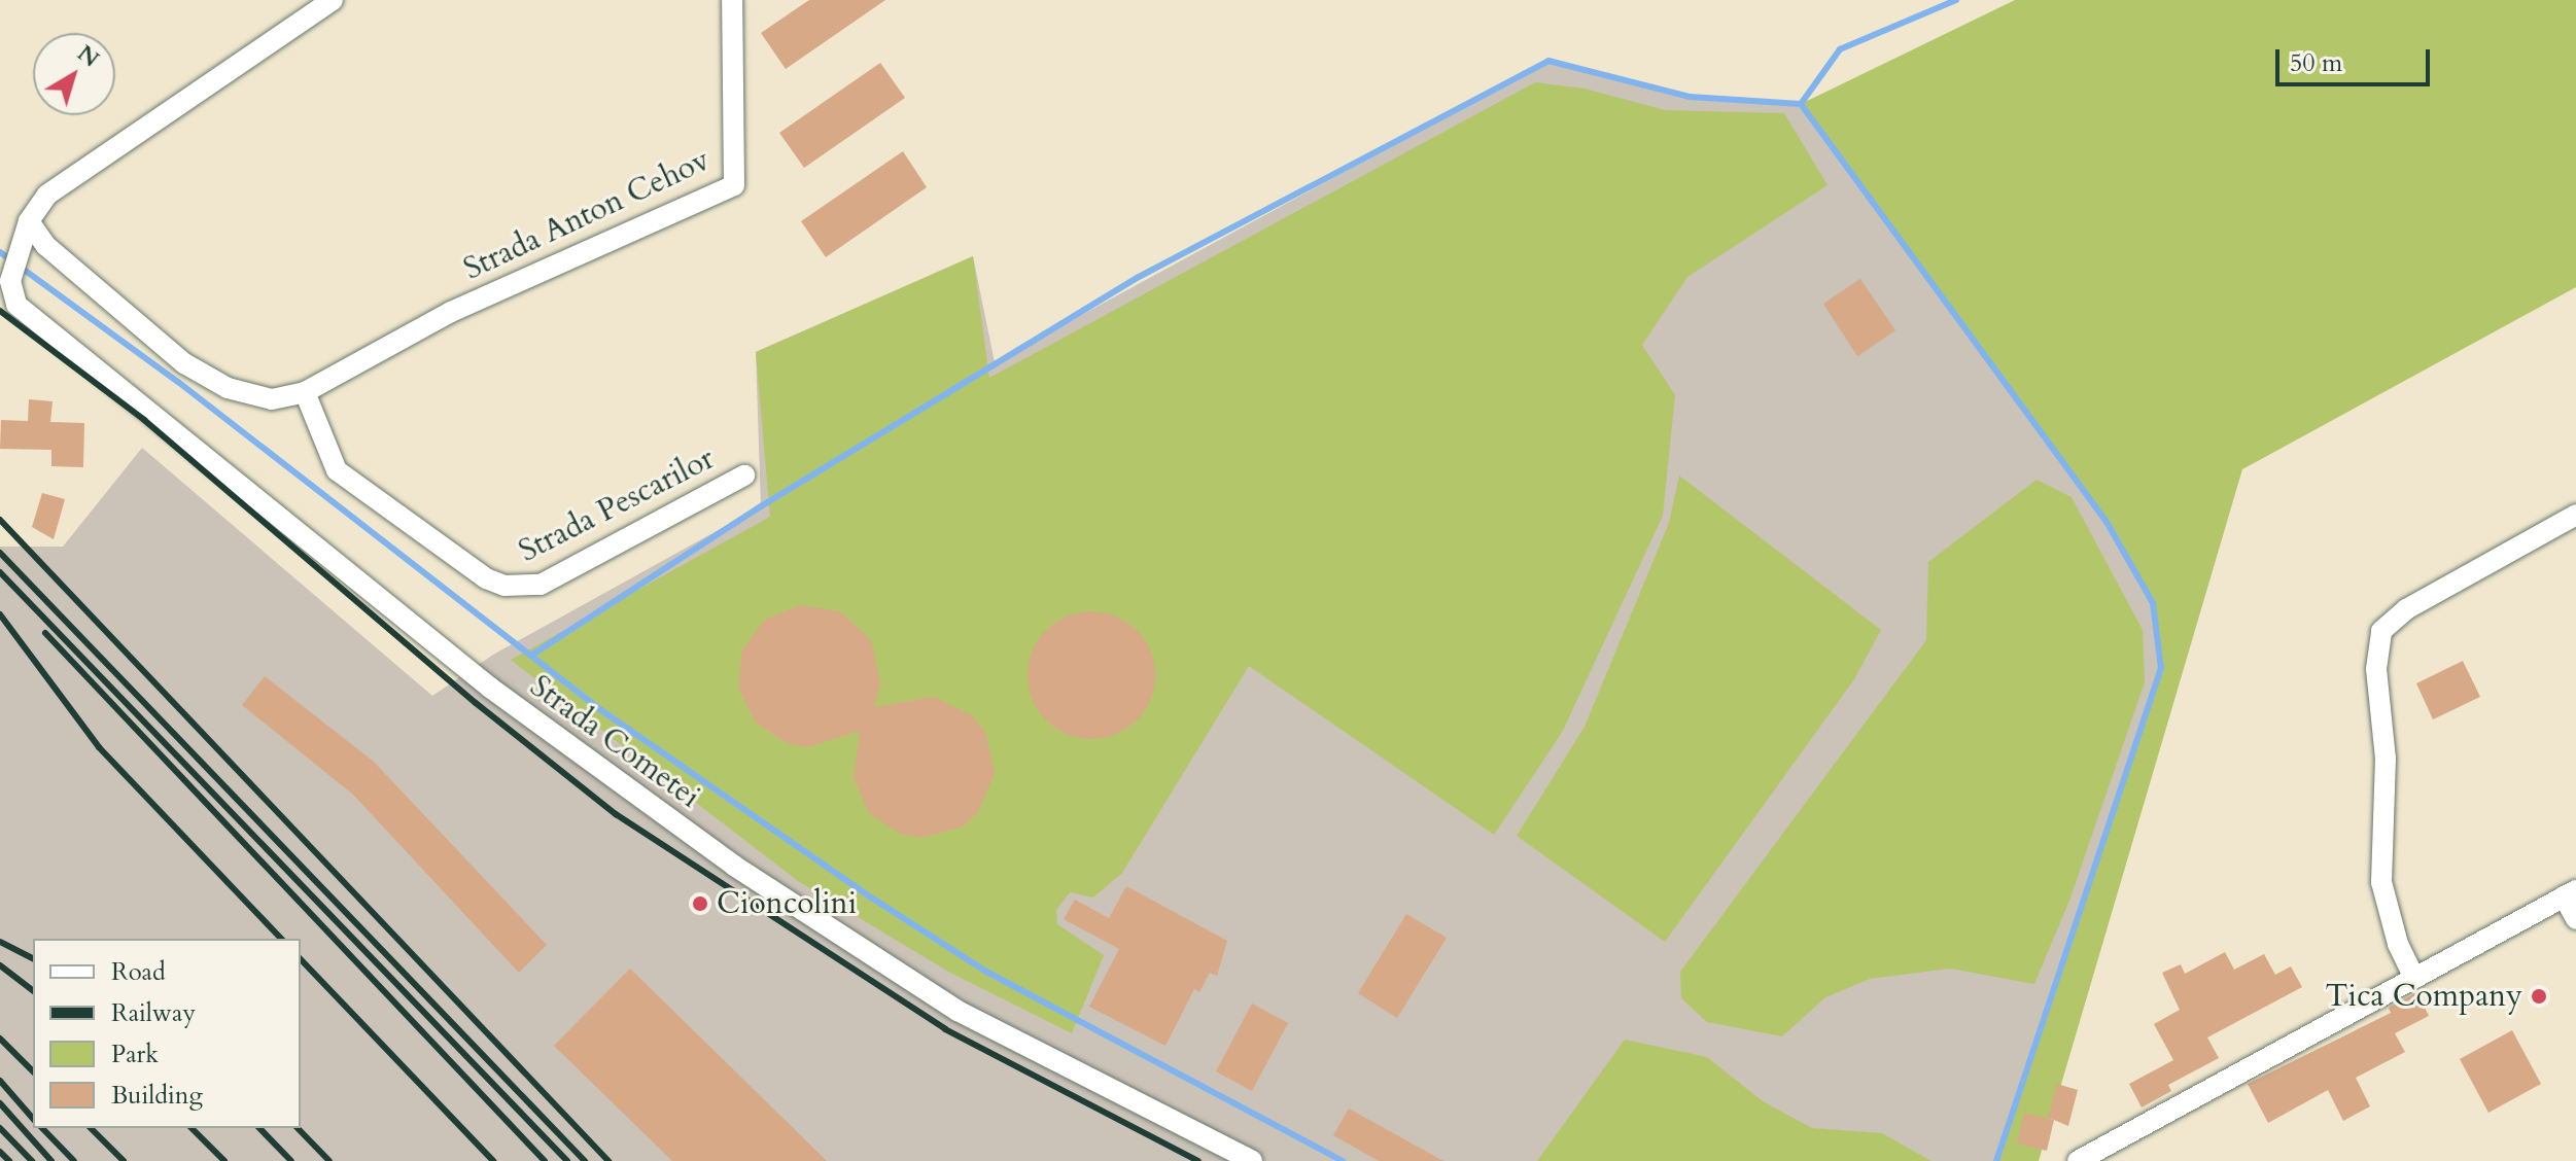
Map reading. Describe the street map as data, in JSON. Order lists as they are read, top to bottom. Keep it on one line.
{"streets":{"street":["Strada Anton Cehov","Strada Pescarilor","Strada Cometei"]},"crossings":[["Strada Anton Cehov","Strada Pescarilor"]],"places":["Cioncolini","Tica Company"],"legend":["Road","Railway","Park","Building"],"scale_bar":"50 m","north":"top right"}
